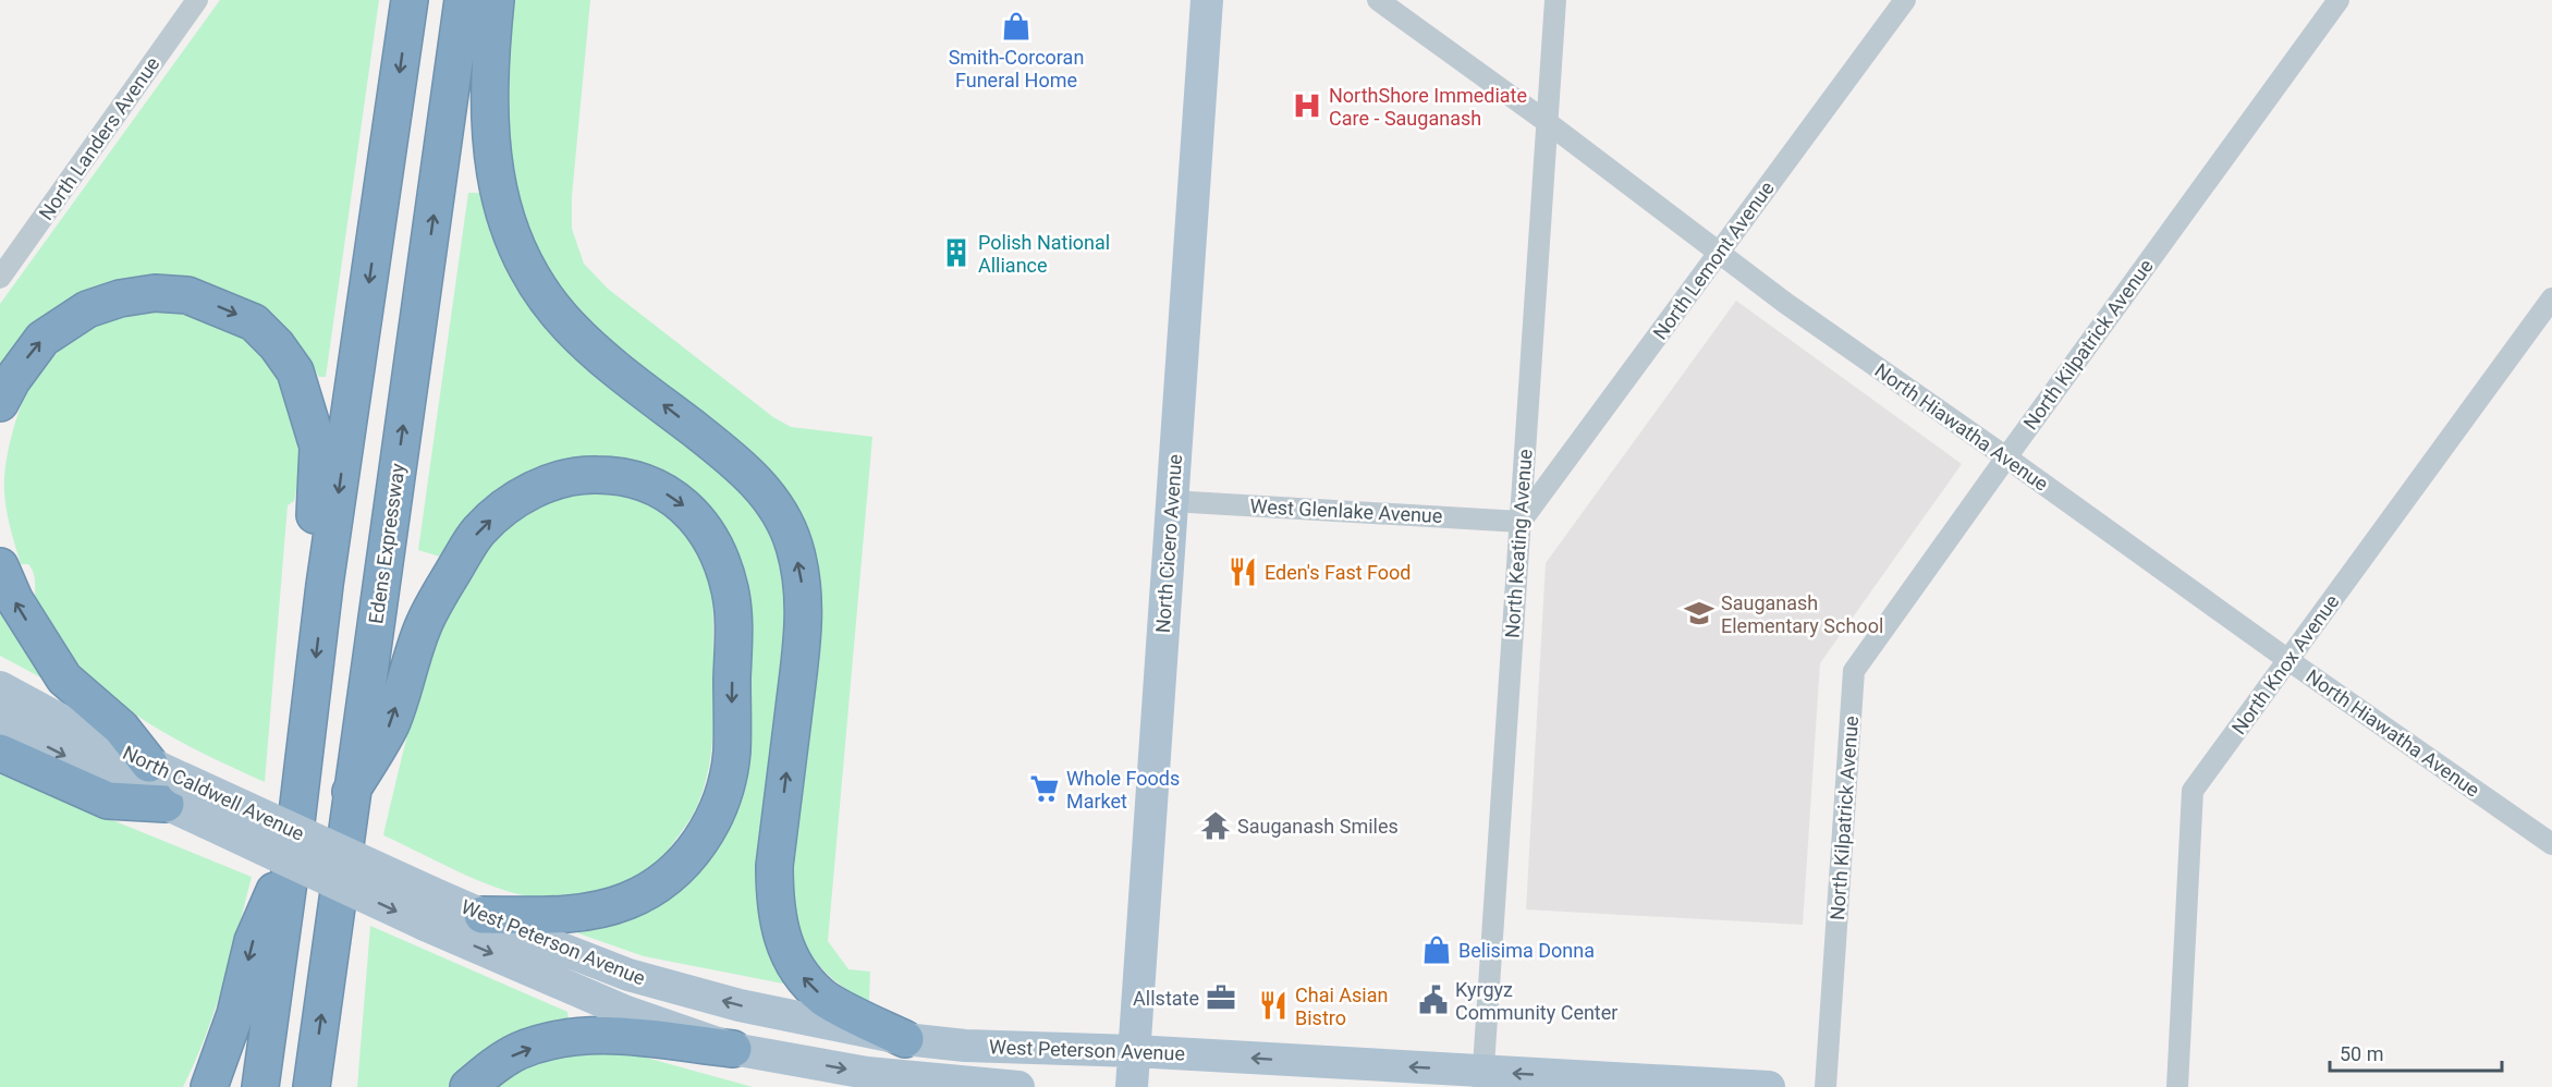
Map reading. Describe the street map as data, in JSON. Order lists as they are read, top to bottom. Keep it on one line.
{"streets":{"highway":["Edens Expressway"],"main road":["North Cicero Avenue","North Caldwell Avenue","West Peterson Avenue"],"street":["North Landers Avenue","North Lemont Avenue","North Kilpatrick Avenue","North Hiawatha Avenue","West Glenlake Avenue","North Keating Avenue","North Knox Avenue"]},"crossings":[["North Lemont Avenue","North Hiawatha Avenue"],["North Lemont Avenue","West Glenlake Avenue"],["North Lemont Avenue","North Keating Avenue"],["North Kilpatrick Avenue","North Hiawatha Avenue"],["North Hiawatha Avenue","North Keating Avenue"],["North Hiawatha Avenue","North Knox Avenue"],["West Glenlake Avenue","North Cicero Avenue"],["West Glenlake Avenue","North Keating Avenue"],["North Cicero Avenue","West Peterson Avenue"],["North Keating Avenue","West Peterson Avenue"],["North Caldwell Avenue","West Peterson Avenue"]],"places":{"shop":["Smith-Corcoran Funeral Home","Belisima Donna"],"hospital":["NorthShore Immediate Care - Sauganash"],"building":["Polish National Alliance"],"restaurant":["Eden's Fast Food","Chai Asian Bistro"],"school or university":["Sauganash Elementary School"],"supermarket":["Whole Foods Market"],"temple":["Sauganash Smiles"],"office":["Allstate"],"public building":["Kyrgyz Community Center"]},"scale_bar":"50 m"}
